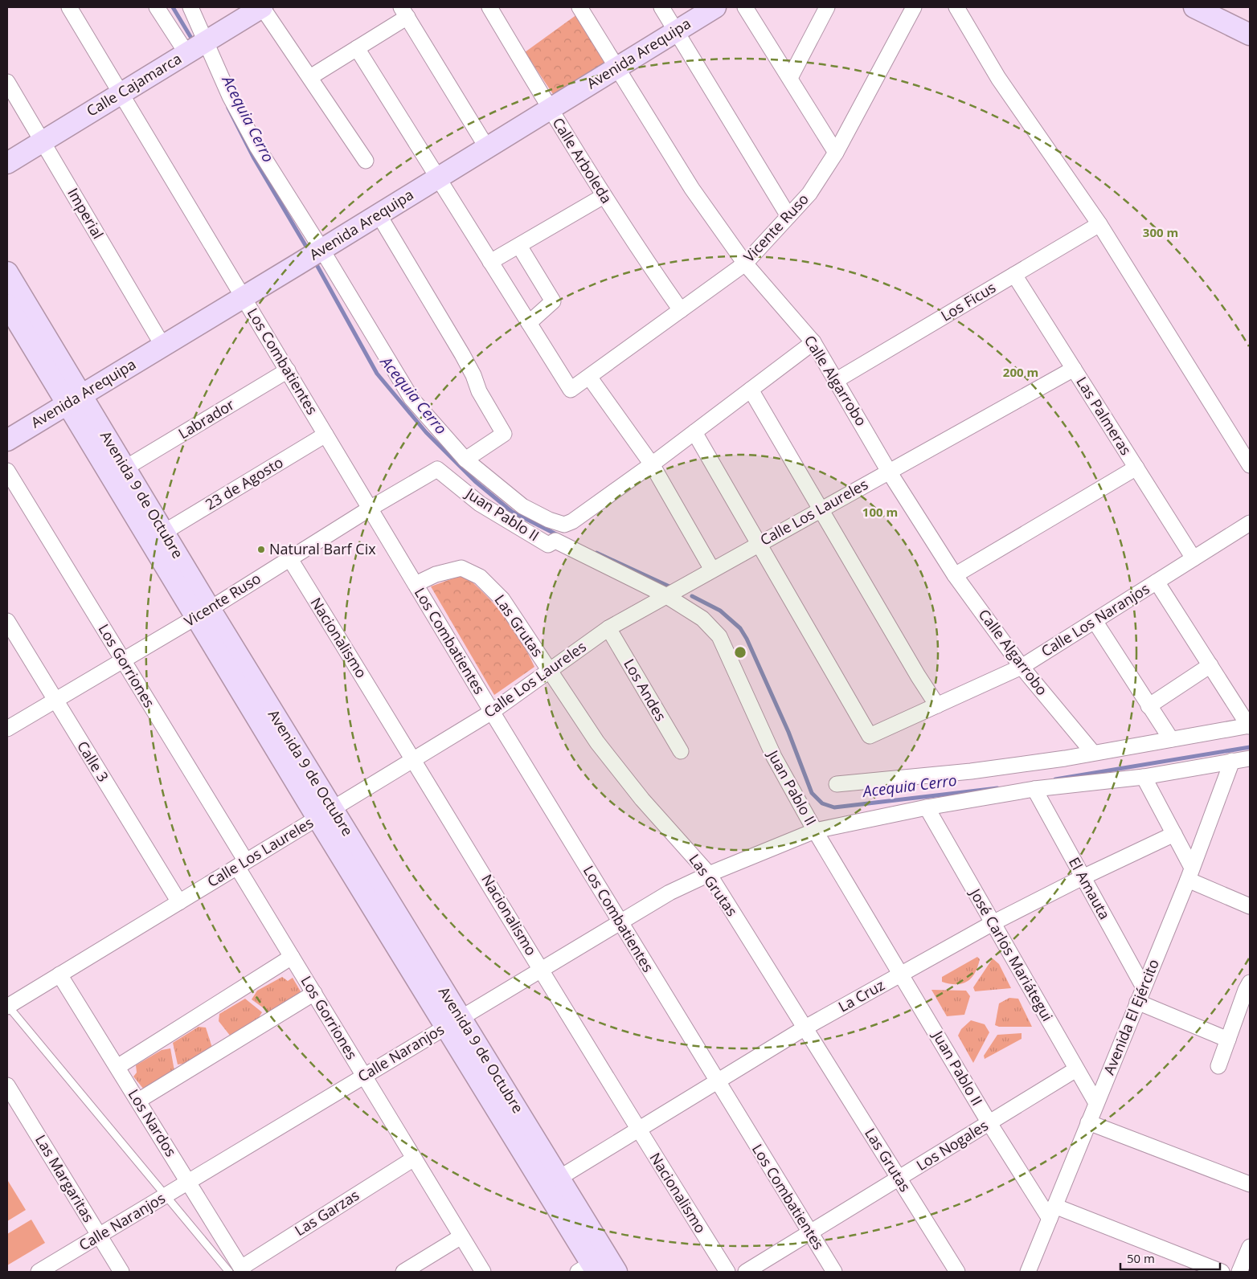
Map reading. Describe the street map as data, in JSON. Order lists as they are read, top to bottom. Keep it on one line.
{"streets":{"street":["Avenida Arequipa","Calle Cajamarca","Calle Arboleda","Imperial","Vicente Ruso","Los Ficus","Los Combatientes","Calle Algarrobo","Las Palmeras","Labrador","23 de Agosto","Avenida 9 de Octubre","Calle Los Laureles","Juan Pablo II","Calle Los Naranjos","Las Grutas","Nacionalismo","Los Gorriones","Los Andes","Calle 3","El Amauta","José Carlos Mariátegui","La Cruz","Avenida El Ejército","Calle Naranjos","Los Nardos","Los Nogales","Las Margaritas","Las Garzas"]},"crossings":[["Avenida Arequipa","Calle Arboleda"],["Avenida Arequipa","Imperial"],["Avenida Arequipa","Los Combatientes"],["Avenida Arequipa","Calle Algarrobo"],["Avenida Arequipa","Avenida 9 de Octubre"],["Calle Cajamarca","Imperial"],["Calle Cajamarca","Los Combatientes"],["Calle Arboleda","Vicente Ruso"],["Vicente Ruso","Los Combatientes"],["Vicente Ruso","Calle Algarrobo"],["Vicente Ruso","Avenida 9 de Octubre"],["Vicente Ruso","Juan Pablo II"],["Vicente Ruso","Nacionalismo"],["Vicente Ruso","Los Gorriones"],["Vicente Ruso","Calle 3"],["Los Ficus","Calle Algarrobo"],["Los Ficus","Las Palmeras"],["Los Combatientes","Labrador"],["Los Combatientes","23 de Agosto"],["Los Combatientes","Calle Los Laureles"],["Los Combatientes","Las Grutas"],["Los Combatientes","La Cruz"],["Los Combatientes","Calle Naranjos"],["Los Combatientes","Los Nogales"],["Calle Algarrobo","Calle Los Laureles"],["Calle Algarrobo","Calle Los Naranjos"],["Las Palmeras","Calle Los Laureles"],["Las Palmeras","Calle Los Naranjos"],["Labrador","Avenida 9 de Octubre"],["23 de Agosto","Avenida 9 de Octubre"],["Avenida 9 de Octubre","Calle Los Laureles"],["Avenida 9 de Octubre","La Cruz"],["Avenida 9 de Octubre","Calle Naranjos"],["Calle Los Laureles","Juan Pablo II"],["Calle Los Laureles","Calle Los Naranjos"],["Calle Los Laureles","Las Grutas"],["Calle Los Laureles","Nacionalismo"],["Calle Los Laureles","Los Gorriones"],["Calle Los Laureles","Los Andes"],["Calle Los Laureles","Calle 3"],["Calle Los Laureles","Los Nardos"],["Juan Pablo II","La Cruz"],["Juan Pablo II","Avenida El Ejército"],["Juan Pablo II","Calle Naranjos"],["Juan Pablo II","Los Nogales"],["Las Grutas","La Cruz"],["Las Grutas","Calle Naranjos"],["Las Grutas","Los Nogales"],["Nacionalismo","La Cruz"],["Nacionalismo","Calle Naranjos"],["Los Gorriones","Calle Naranjos"],["Los Gorriones","Las Garzas"],["El Amauta","La Cruz"],["El Amauta","Avenida El Ejército"],["José Carlos Mariátegui","La Cruz"],["José Carlos Mariátegui","Avenida El Ejército"],["José Carlos Mariátegui","Los Nogales"],["Calle Naranjos","Los Nardos"],["Calle Naranjos","Las Margaritas"],["Los Nardos","Las Garzas"]],"water":["Acequia Cerro"],"places":["Natural Barf Cix"],"scale_bar":"50 m","rings":["300 m","200 m","100 m"]}
